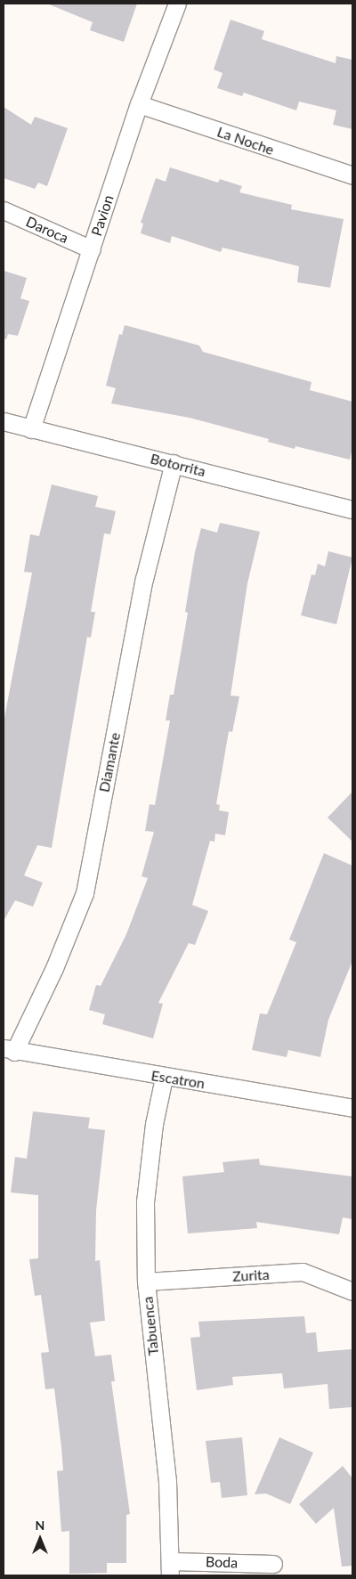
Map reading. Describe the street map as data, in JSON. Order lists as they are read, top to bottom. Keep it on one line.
{"streets":{"street":["La Noche","Pavion","Daroca","Botorrita","Diamante","Escatron","Zurita","Tabuenca","Boda"]},"crossings":[["La Noche","Pavion"],["Pavion","Daroca"],["Pavion","Botorrita"],["Botorrita","Diamante"],["Diamante","Escatron"],["Escatron","Tabuenca"],["Zurita","Tabuenca"],["Tabuenca","Boda"]],"north":"top"}
